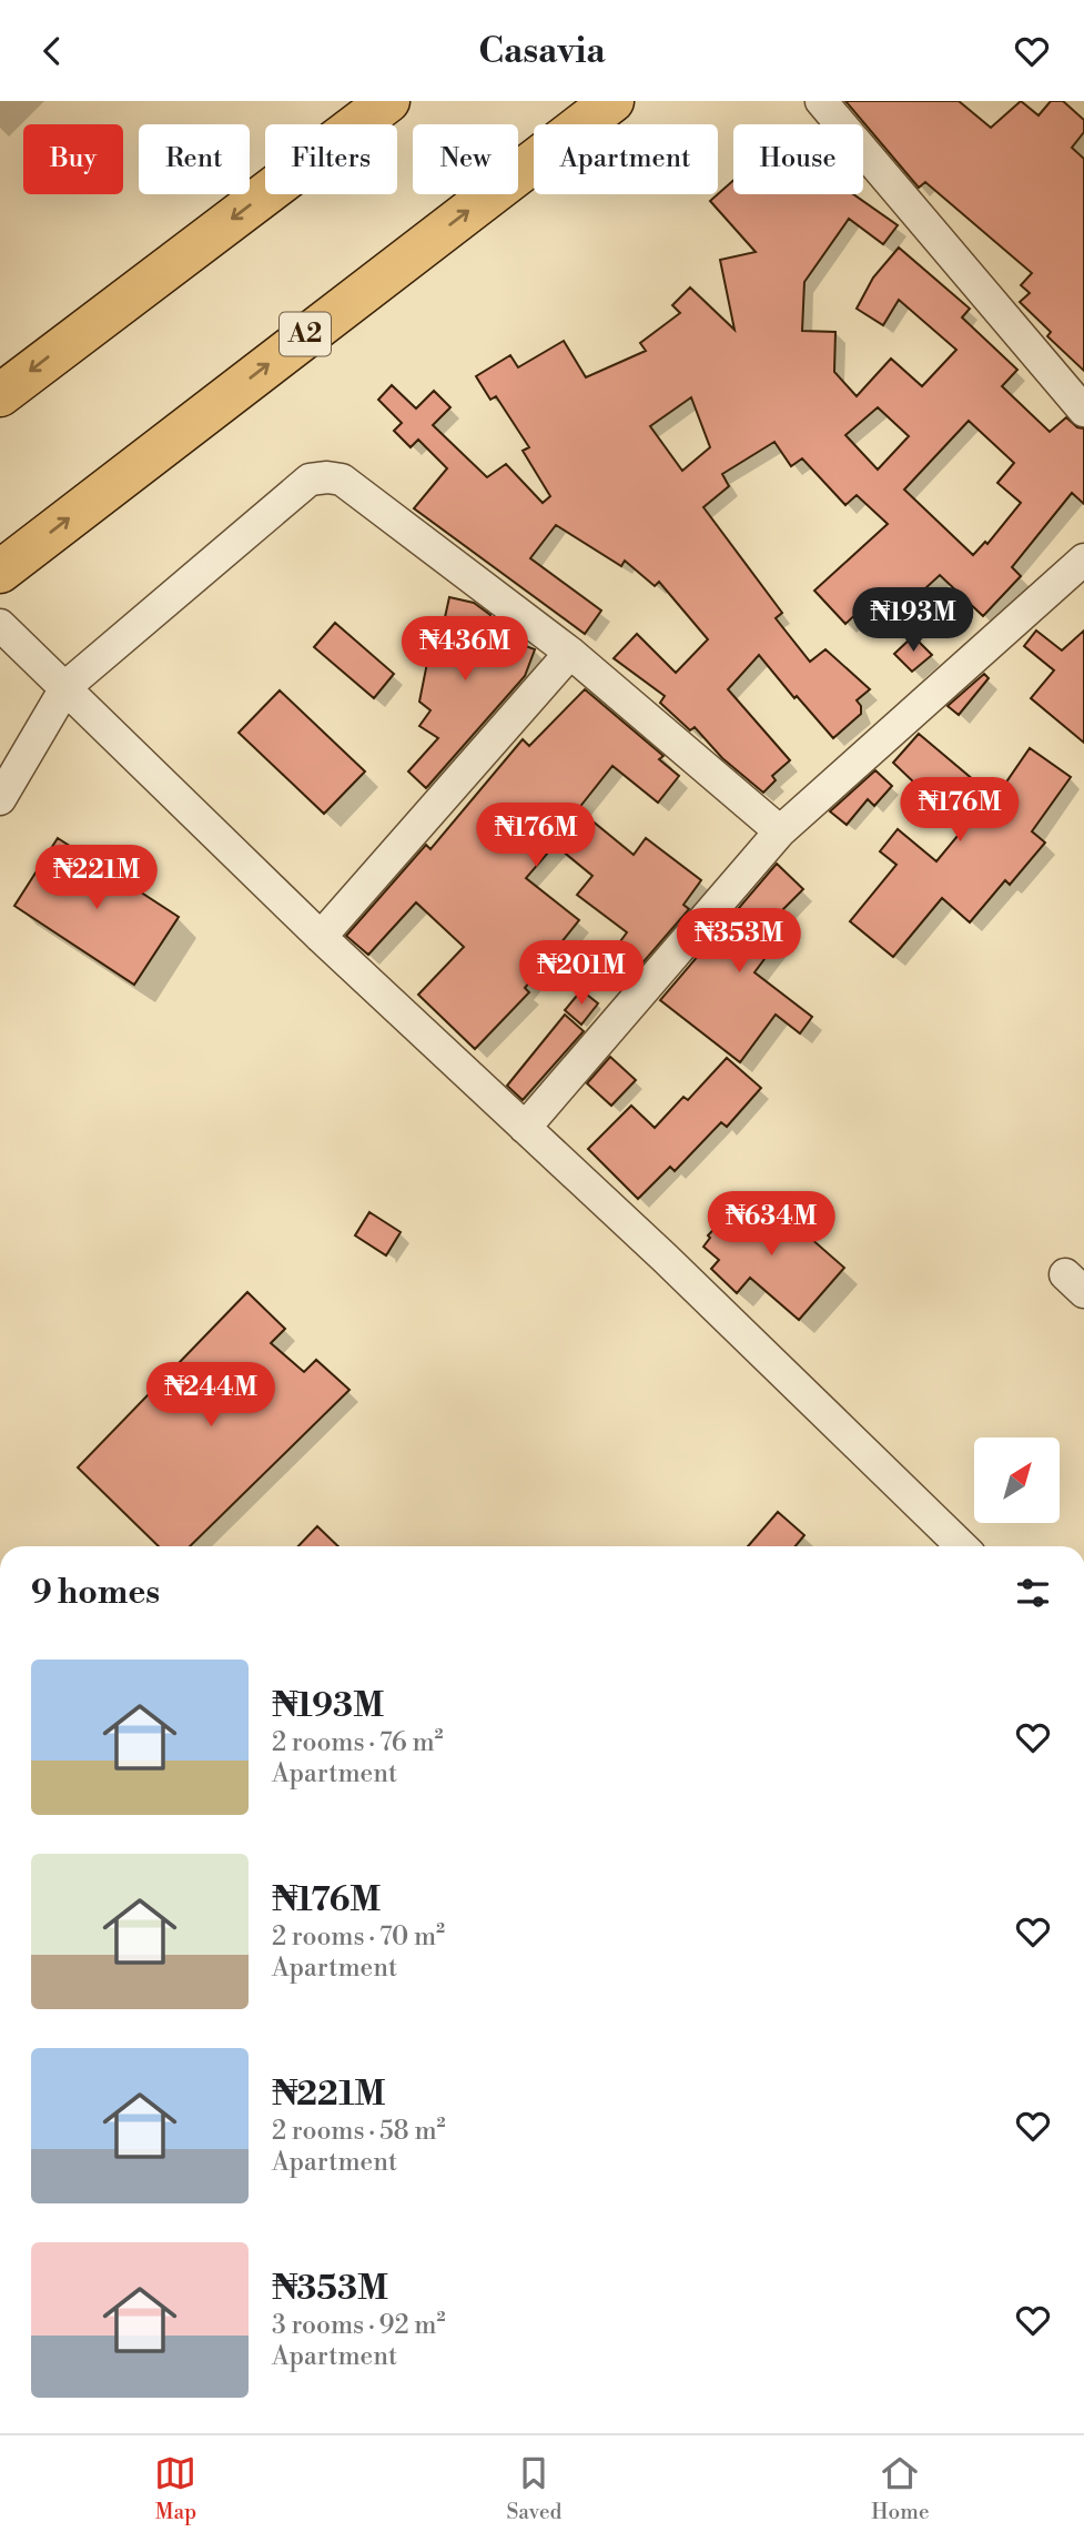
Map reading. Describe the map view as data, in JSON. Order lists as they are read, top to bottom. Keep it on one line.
{"streets":{"highway":["A2"]},"north":"top right","page":{"header":"Casavia","chip":["Buy","Rent","Filters","New","Apartment","House"],"price":["₦193M","₦436M","₦176M","₦176M","₦221M","₦353M","₦201M","₦634M","₦244M"],"heading":"9 homes","list":[{"name":"₦193M","note":"2 rooms · 76 m² · Apartment"},{"name":"₦176M","note":"2 rooms · 70 m² · Apartment"},{"name":"₦221M","note":"2 rooms · 58 m² · Apartment"},{"name":"₦353M","note":"3 rooms · 92 m² · Apartment"}],"tabs":["Map","Saved","Home"]}}
